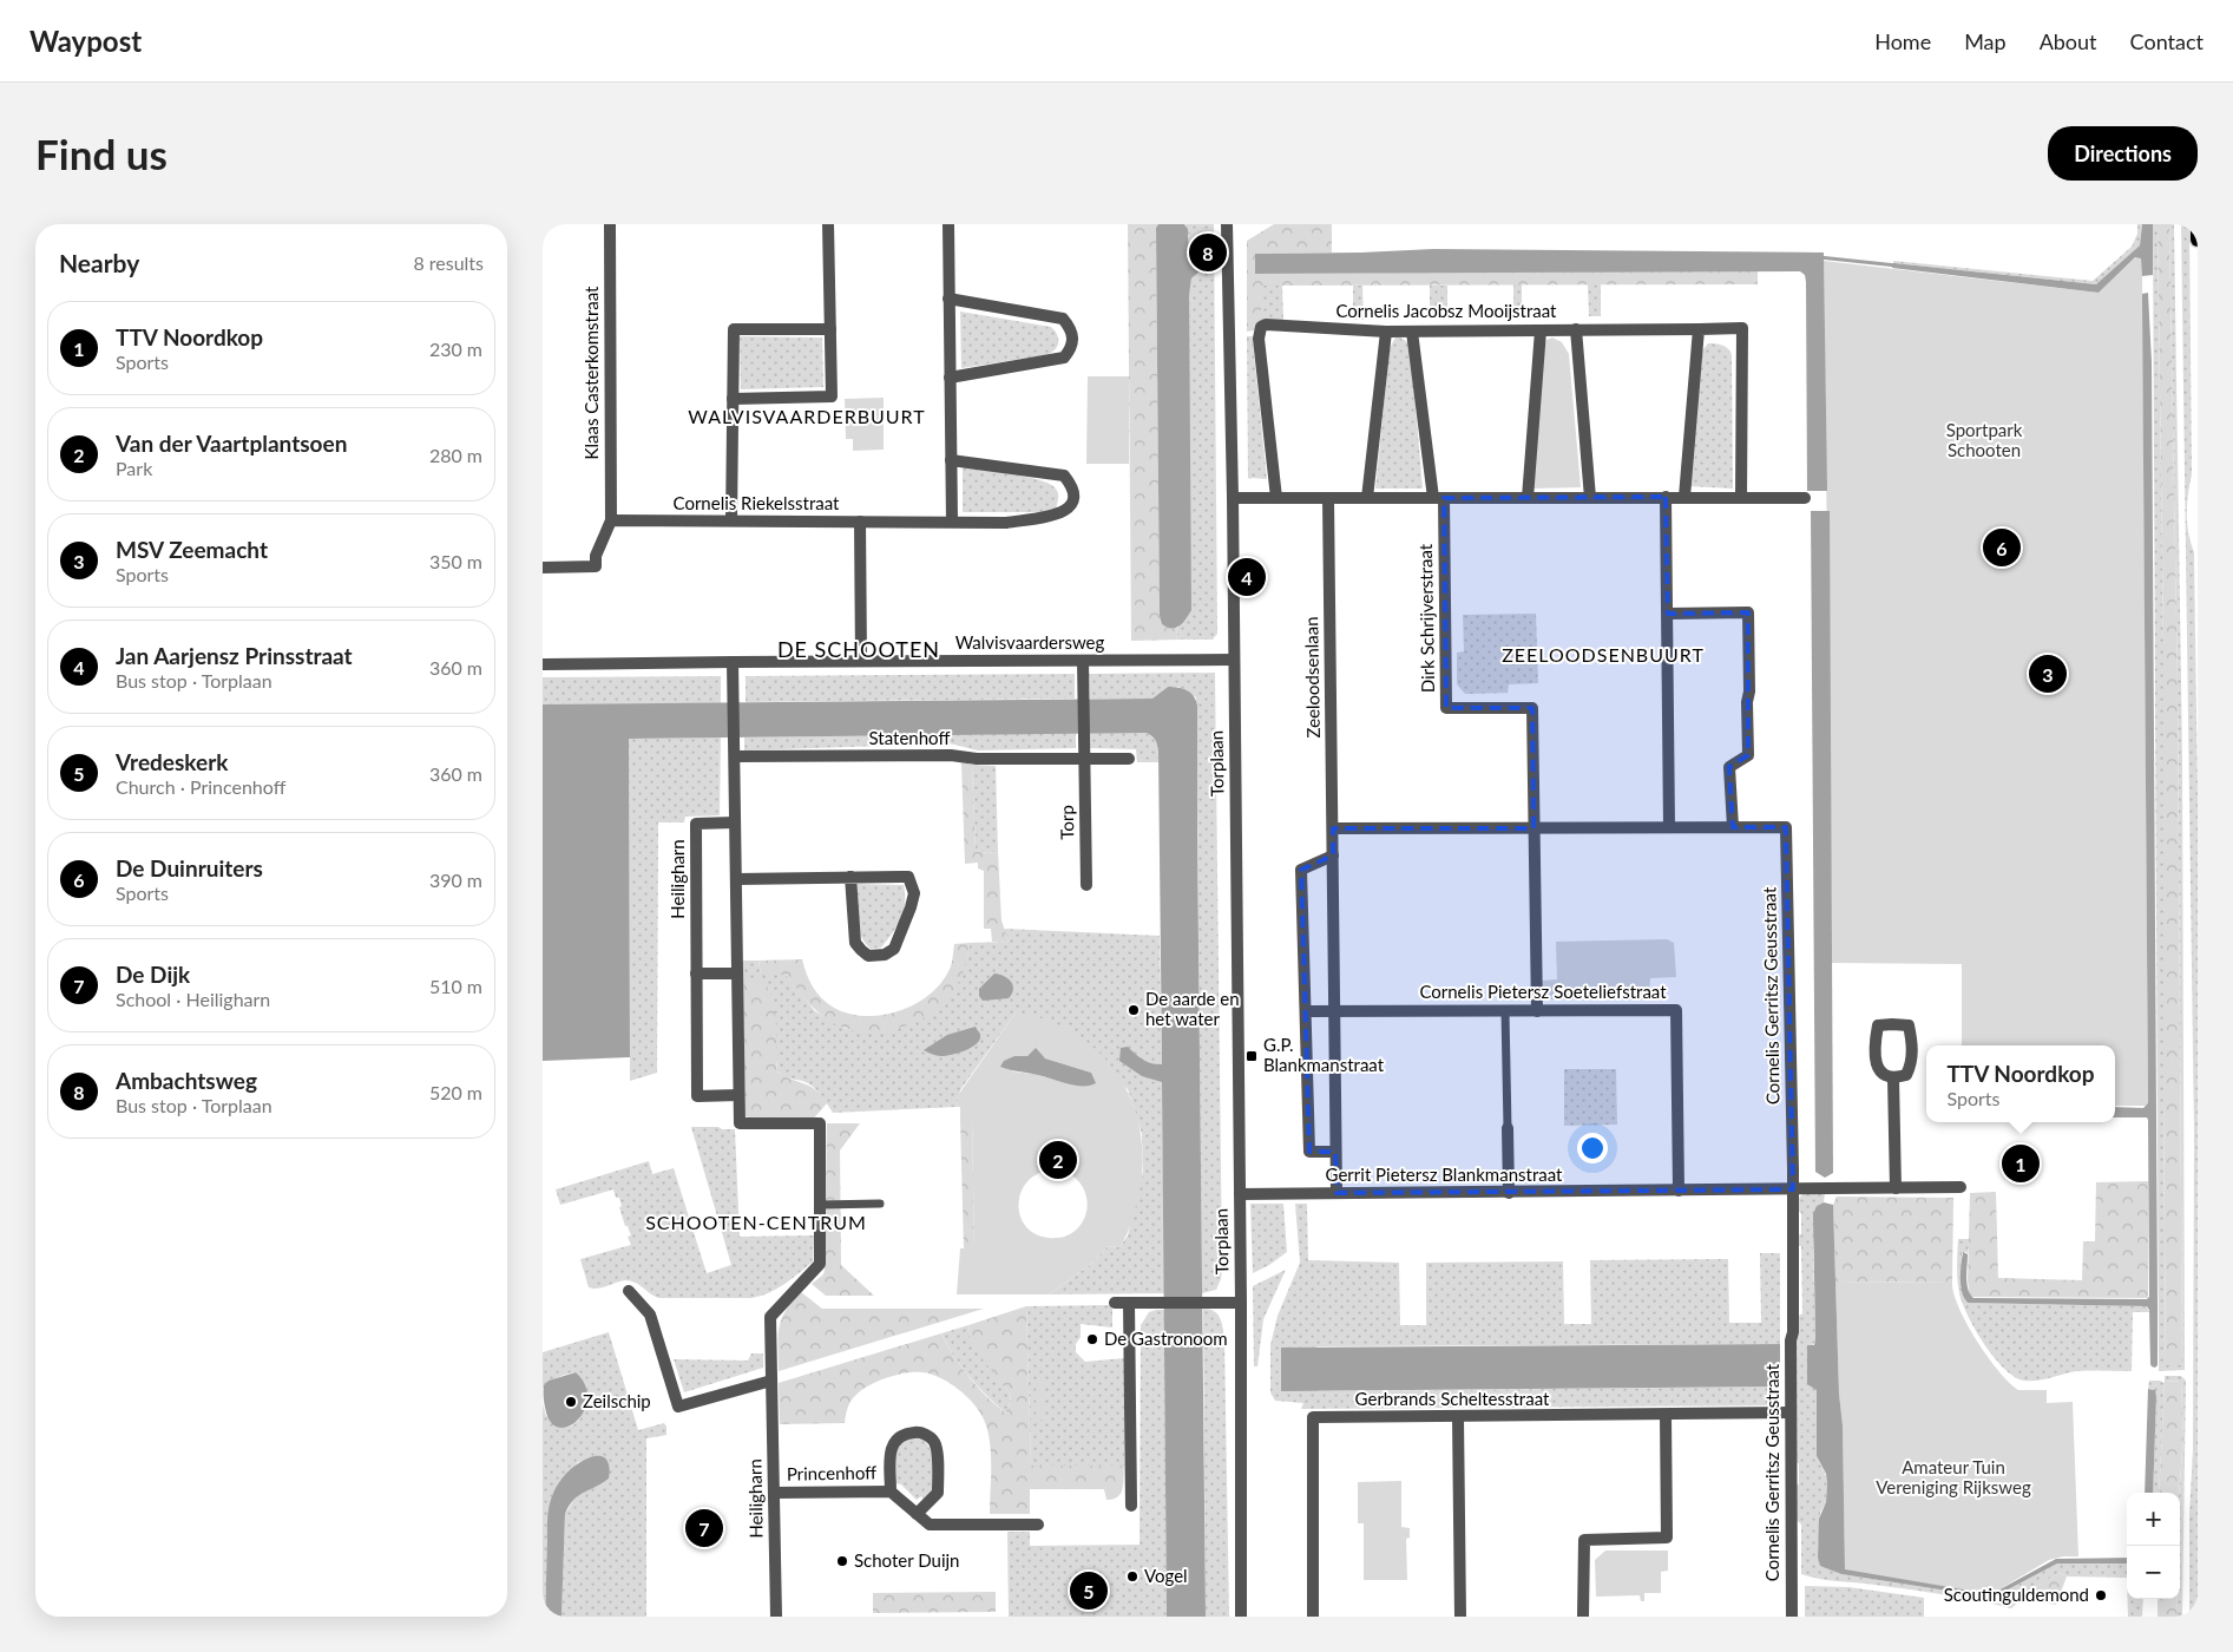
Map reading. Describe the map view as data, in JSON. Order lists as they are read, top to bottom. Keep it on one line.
{"streets":{"street":["Cornelis Jacobsz Mooijstraat","Klaas Casterkomstraat","Cornelis Riekelsstraat","Dirk Schrijverstraat","Walvisvaardersweg","Zeeloodsenlaan","Statenhoff","Torplaan","Torp","Heiligharn","Cornelis Pietersz Soeteliefstraat","Cornelis Gerritsz Geusstraat","Gerrit Pietersz Blankmanstraat","Gerbrands Scheltesstraat","Princenhoff"]},"crossings":[["Klaas Casterkomstraat","Cornelis Riekelsstraat"],["Dirk Schrijverstraat","Cornelis Gerritsz Geusstraat"],["Walvisvaardersweg","Torplaan"],["Walvisvaardersweg","Torp"],["Walvisvaardersweg","Heiligharn"],["Zeeloodsenlaan","Cornelis Pietersz Soeteliefstraat"],["Zeeloodsenlaan","Cornelis Gerritsz Geusstraat"],["Zeeloodsenlaan","Gerrit Pietersz Blankmanstraat"],["Statenhoff","Torp"],["Statenhoff","Heiligharn"],["Torplaan","Gerrit Pietersz Blankmanstraat"],["Heiligharn","Princenhoff"],["Cornelis Pietersz Soeteliefstraat","Gerrit Pietersz Blankmanstraat"],["Cornelis Gerritsz Geusstraat","Gerrit Pietersz Blankmanstraat"],["Cornelis Gerritsz Geusstraat","Gerbrands Scheltesstraat"]],"districts":["WALVISVAARDERBUURT","DE SCHOOTEN","ZEELOODSENBUURT","SCHOOTEN-CENTRUM"],"parks":["Sportpark Schooten","Amateur Tuin Vereniging Rijksweg"],"places":{"other":["De aarde en het water","De Gastronoom","Zeilschip","Schoter Duijn","Vogel","Scoutinguldemond"],"transit":["G.P. Blankmanstraat"]},"page":{"header":"Waypost","nav":["Home","Map","About","Contact"],"buttons":"Directions","title":"Find us","heading":["Nearby","8 results"],"pins":["8","6","4","3","2","1","7","5"],"list":[{"mark":"1","name":"TTV Noordkop","note":"Sports","value":"230 m"},{"mark":"2","name":"Van der Vaartplantsoen","note":"Park","value":"280 m"},{"mark":"3","name":"MSV Zeemacht","note":"Sports","value":"350 m"},{"mark":"4","name":"Jan Aarjensz Prinsstraat","note":"Bus stop · Torplaan","value":"360 m"},{"mark":"5","name":"Vredeskerk","note":"Church · Princenhoff","value":"360 m"},{"mark":"6","name":"De Duinruiters","note":"Sports","value":"390 m"},{"mark":"7","name":"De Dijk","note":"School · Heiligharn","value":"510 m"},{"mark":"8","name":"Ambachtsweg","note":"Bus stop · Torplaan","value":"520 m"}],"popup":["TTV Noordkop","Sports"],"map_buttons":["+","−"]}}
